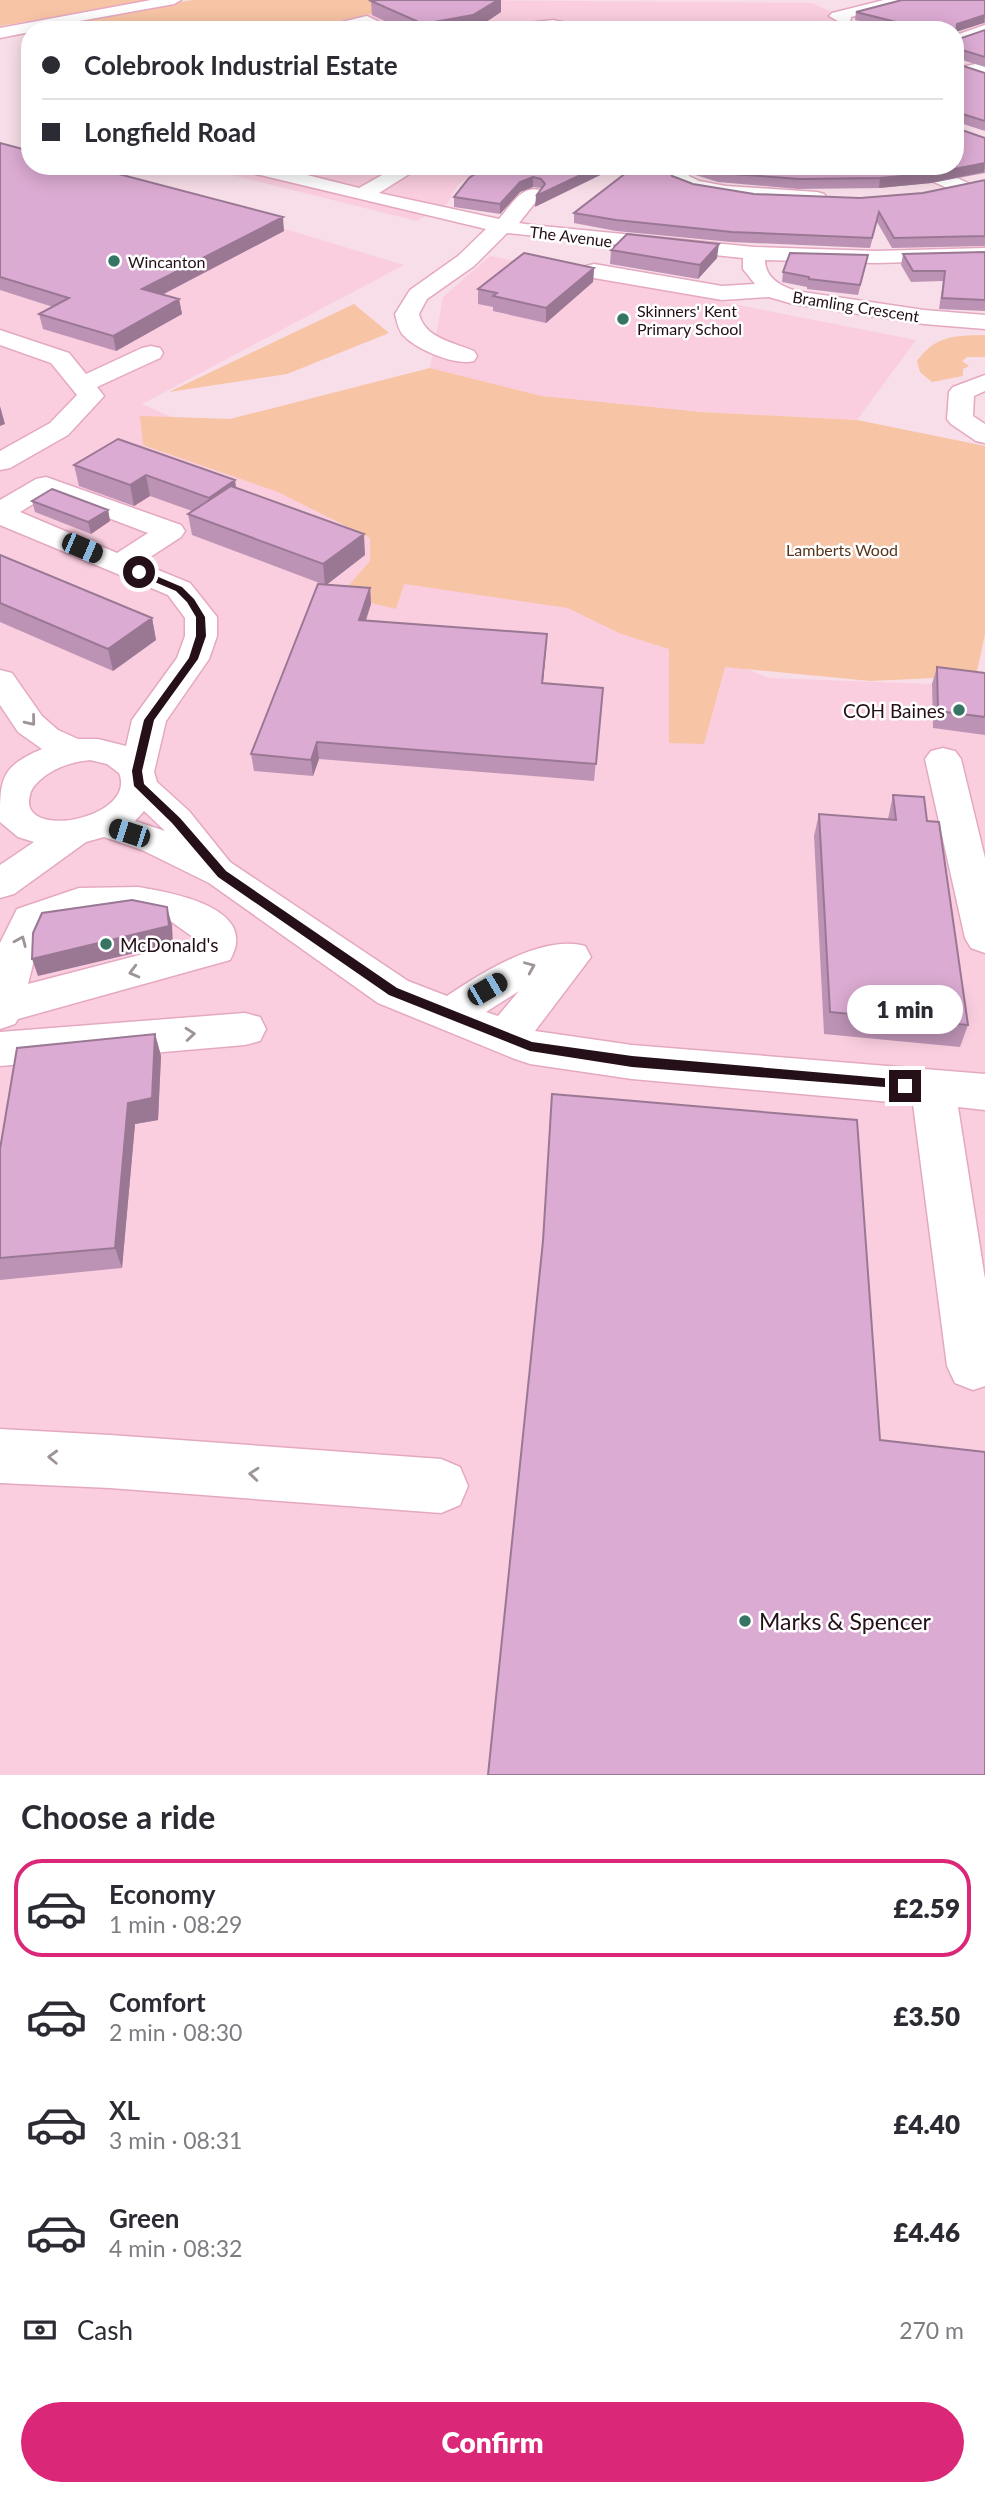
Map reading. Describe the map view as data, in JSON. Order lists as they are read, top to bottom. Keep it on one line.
{"streets":{"street":["The Avenue","Bramling Crescent"]},"crossings":[["The Avenue","Bramling Crescent"]],"parks":["Lamberts Wood"],"places":["Wincanton","Skinners' Kent Primary School","COH Baines","McDonald's","Marks & Spencer"],"page":{"banner":["Colebrook Industrial Estate","Longfield Road"],"bubble":"1 min","heading":"Choose a ride","list":[{"name":"Economy","note":"1 min · 08:29","value":"£2.59"},{"name":"Comfort","note":"2 min · 08:30","value":"£3.50"},{"name":"XL","note":"3 min · 08:31","value":"£4.40"},{"name":"Green","note":"4 min · 08:32","value":"£4.46"}],"pay":["Cash","270 m"],"buttons":"Confirm"}}
